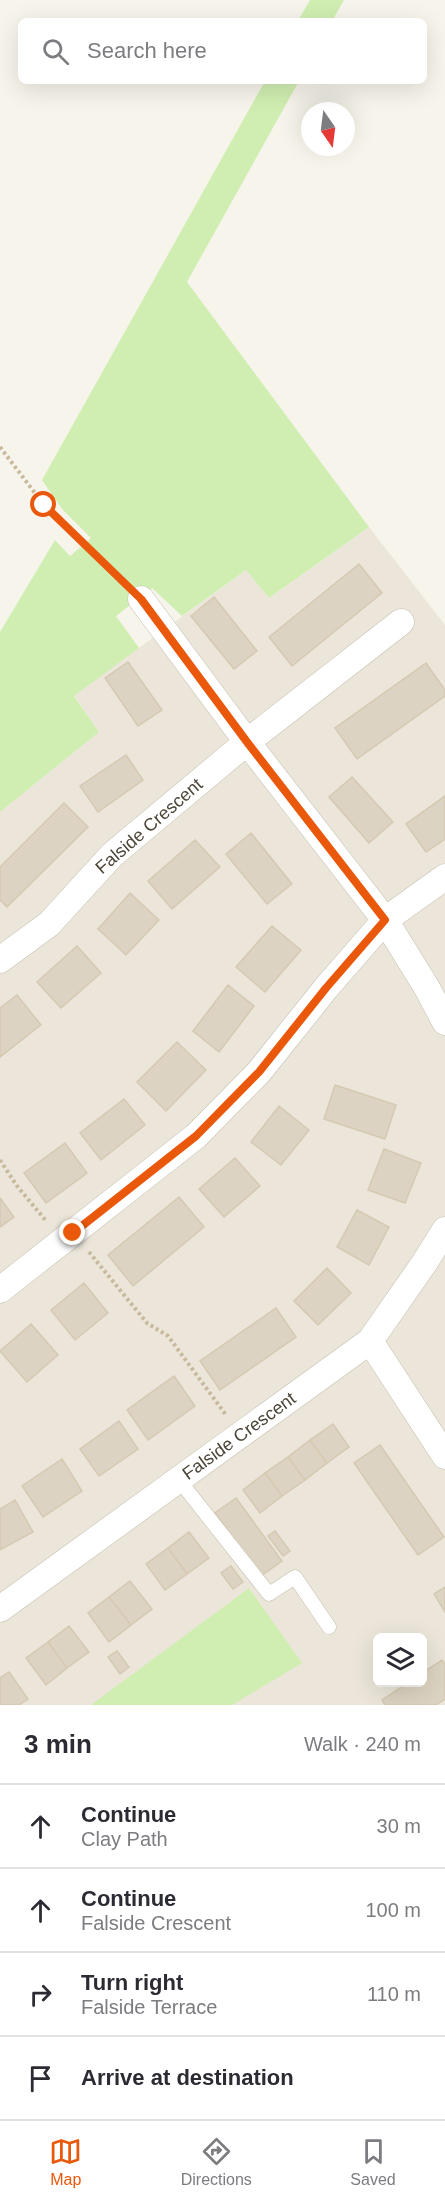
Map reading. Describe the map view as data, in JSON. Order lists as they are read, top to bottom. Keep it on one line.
{"streets":{"street":["Falside Crescent"]},"north":"bottom","page":{"search":"Search here","heading":["3 min","Walk · 240 m"],"list":[["Continue","Clay Path","30 m"],["Continue","Falside Crescent","100 m"],["Turn right","Falside Terrace","110 m"],"Arrive at destination"],"nav":["Map","Directions","Saved"]}}
